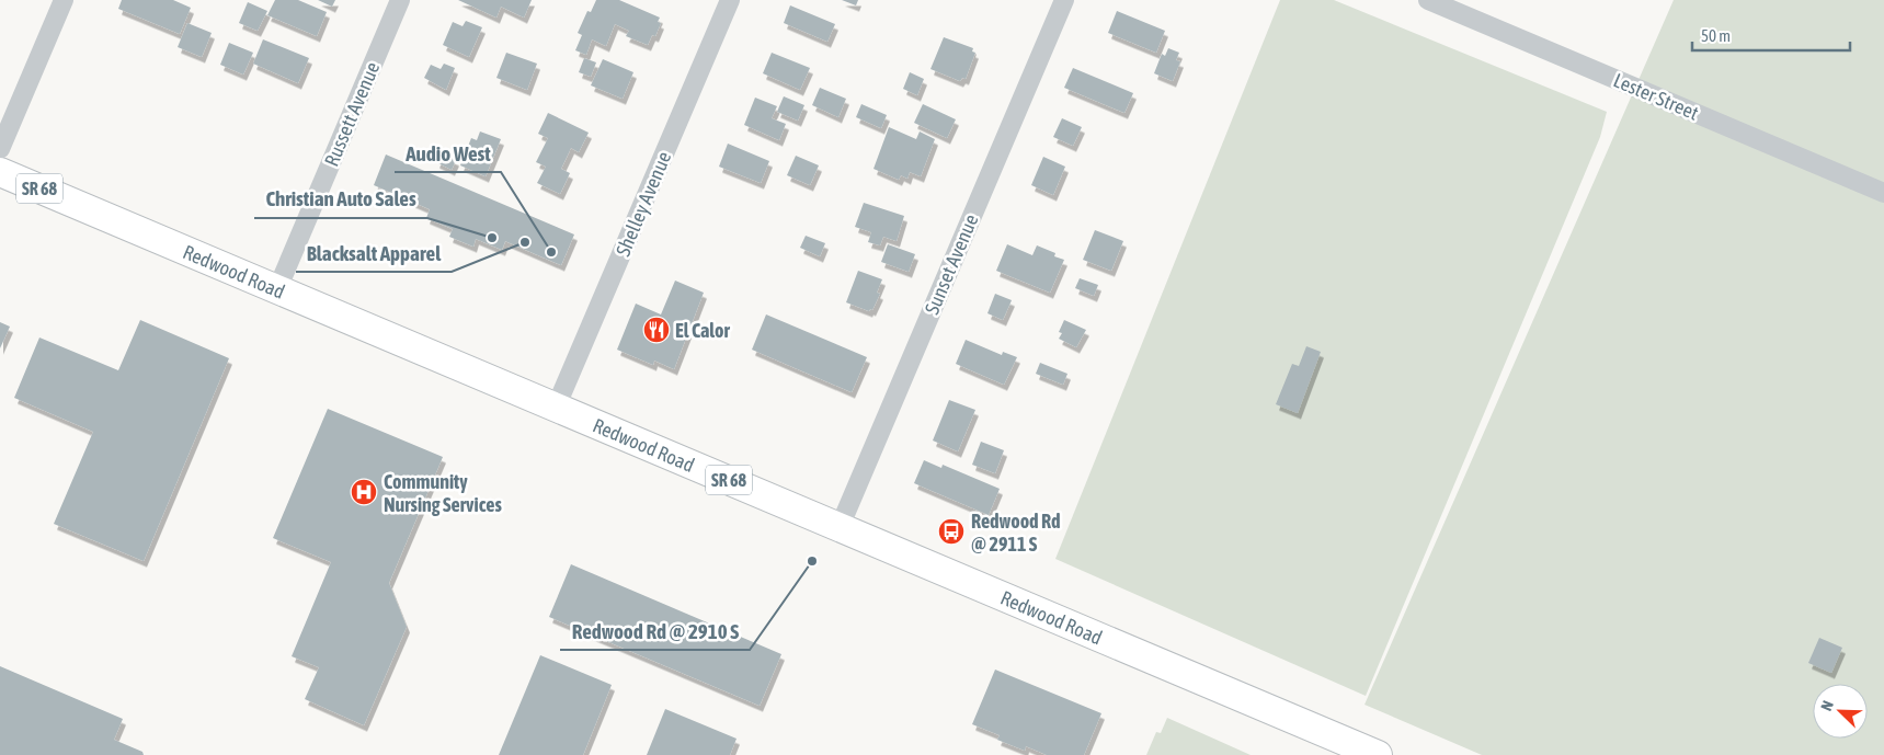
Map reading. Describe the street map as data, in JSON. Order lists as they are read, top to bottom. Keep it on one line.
{"streets":{"main road":["SR 68","Redwood Road"],"street":["Lester Street","Russett Avenue","Shelley Avenue","Sunset Avenue"]},"crossings":[["Russett Avenue","Redwood Road"],["Shelley Avenue","Redwood Road"],["Sunset Avenue","Redwood Road"]],"places":{"other":["Christian Auto Sales","Blacksalt Apparel","Audio West","Redwood Rd @ 2910 S"],"restaurant":["El Calor"],"hospital":["Community Nursing Services"],"bus stop":["Redwood Rd @ 2911 S"]},"scale_bar":"50 m","north":"top left"}
